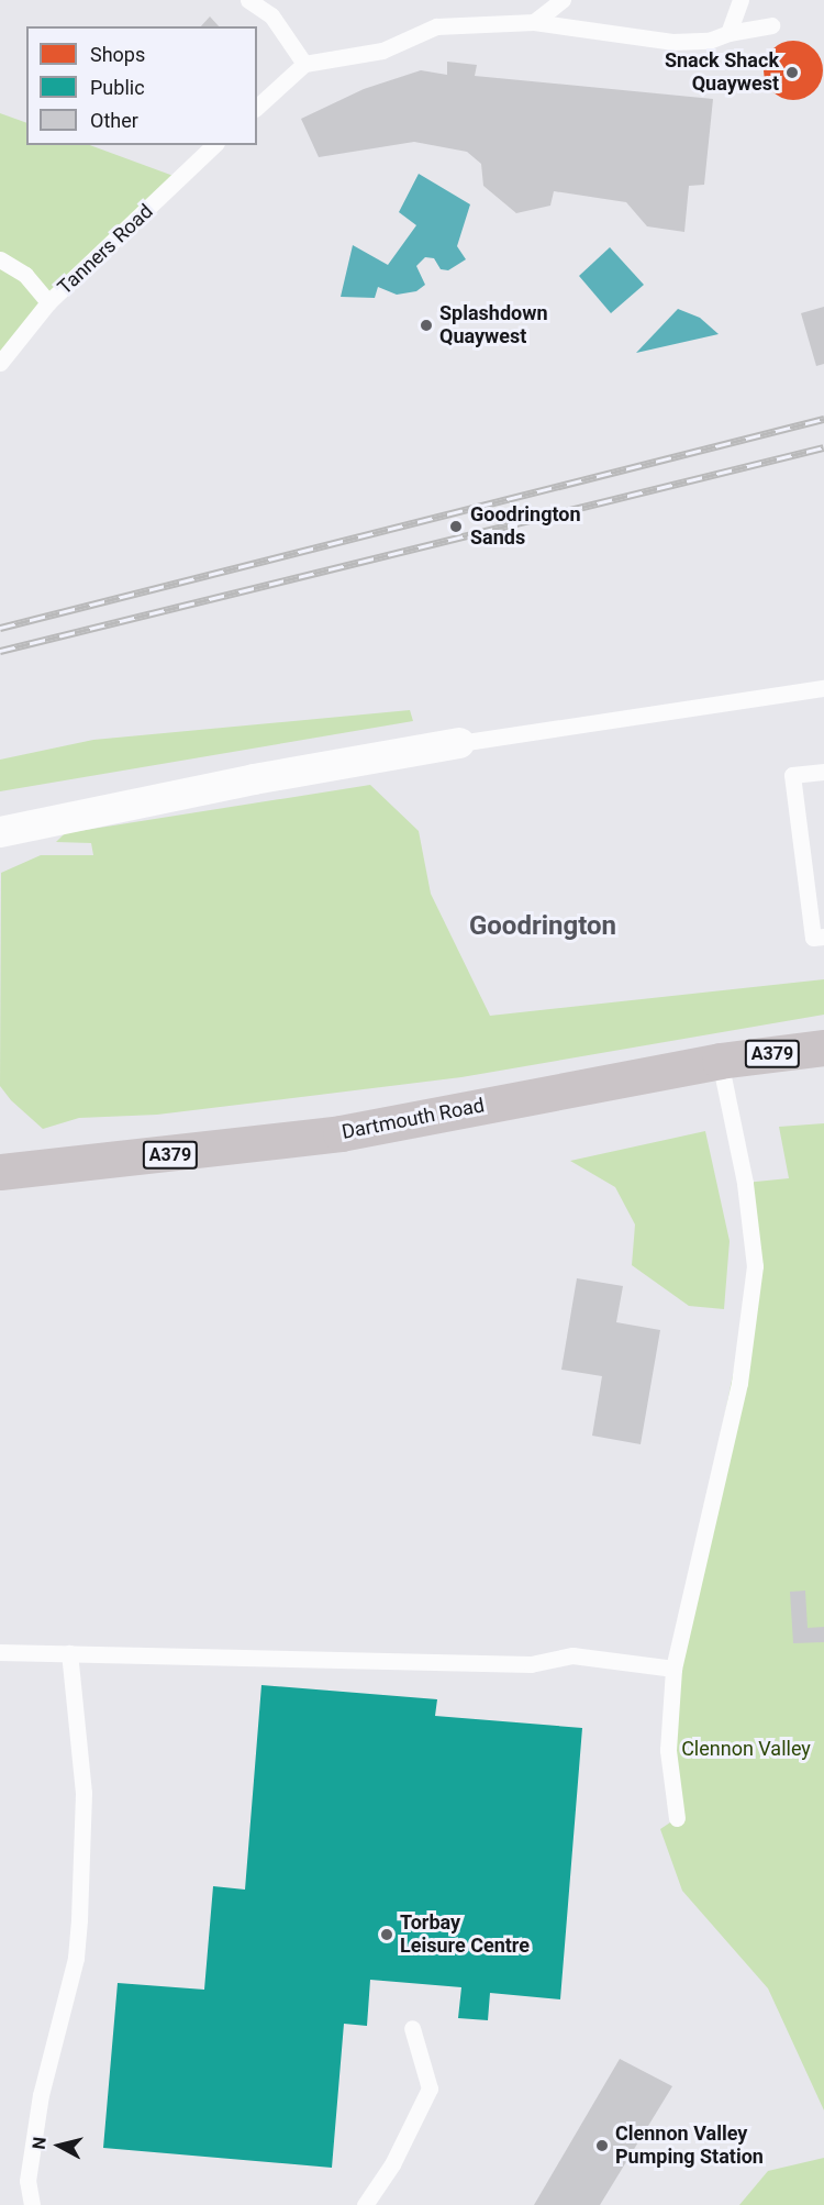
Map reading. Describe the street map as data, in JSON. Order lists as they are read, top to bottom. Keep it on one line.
{"streets":{"main road":["A379","Dartmouth Road"],"lane":["Tanners Road"]},"districts":["Goodrington"],"parks":["Clennon Valley"],"places":["Snack Shack Quaywest","Splashdown Quaywest","Goodrington Sands","Torbay Leisure Centre","Clennon Valley Pumping Station"],"legend":["Shops","Public","Other"],"north":"left"}
